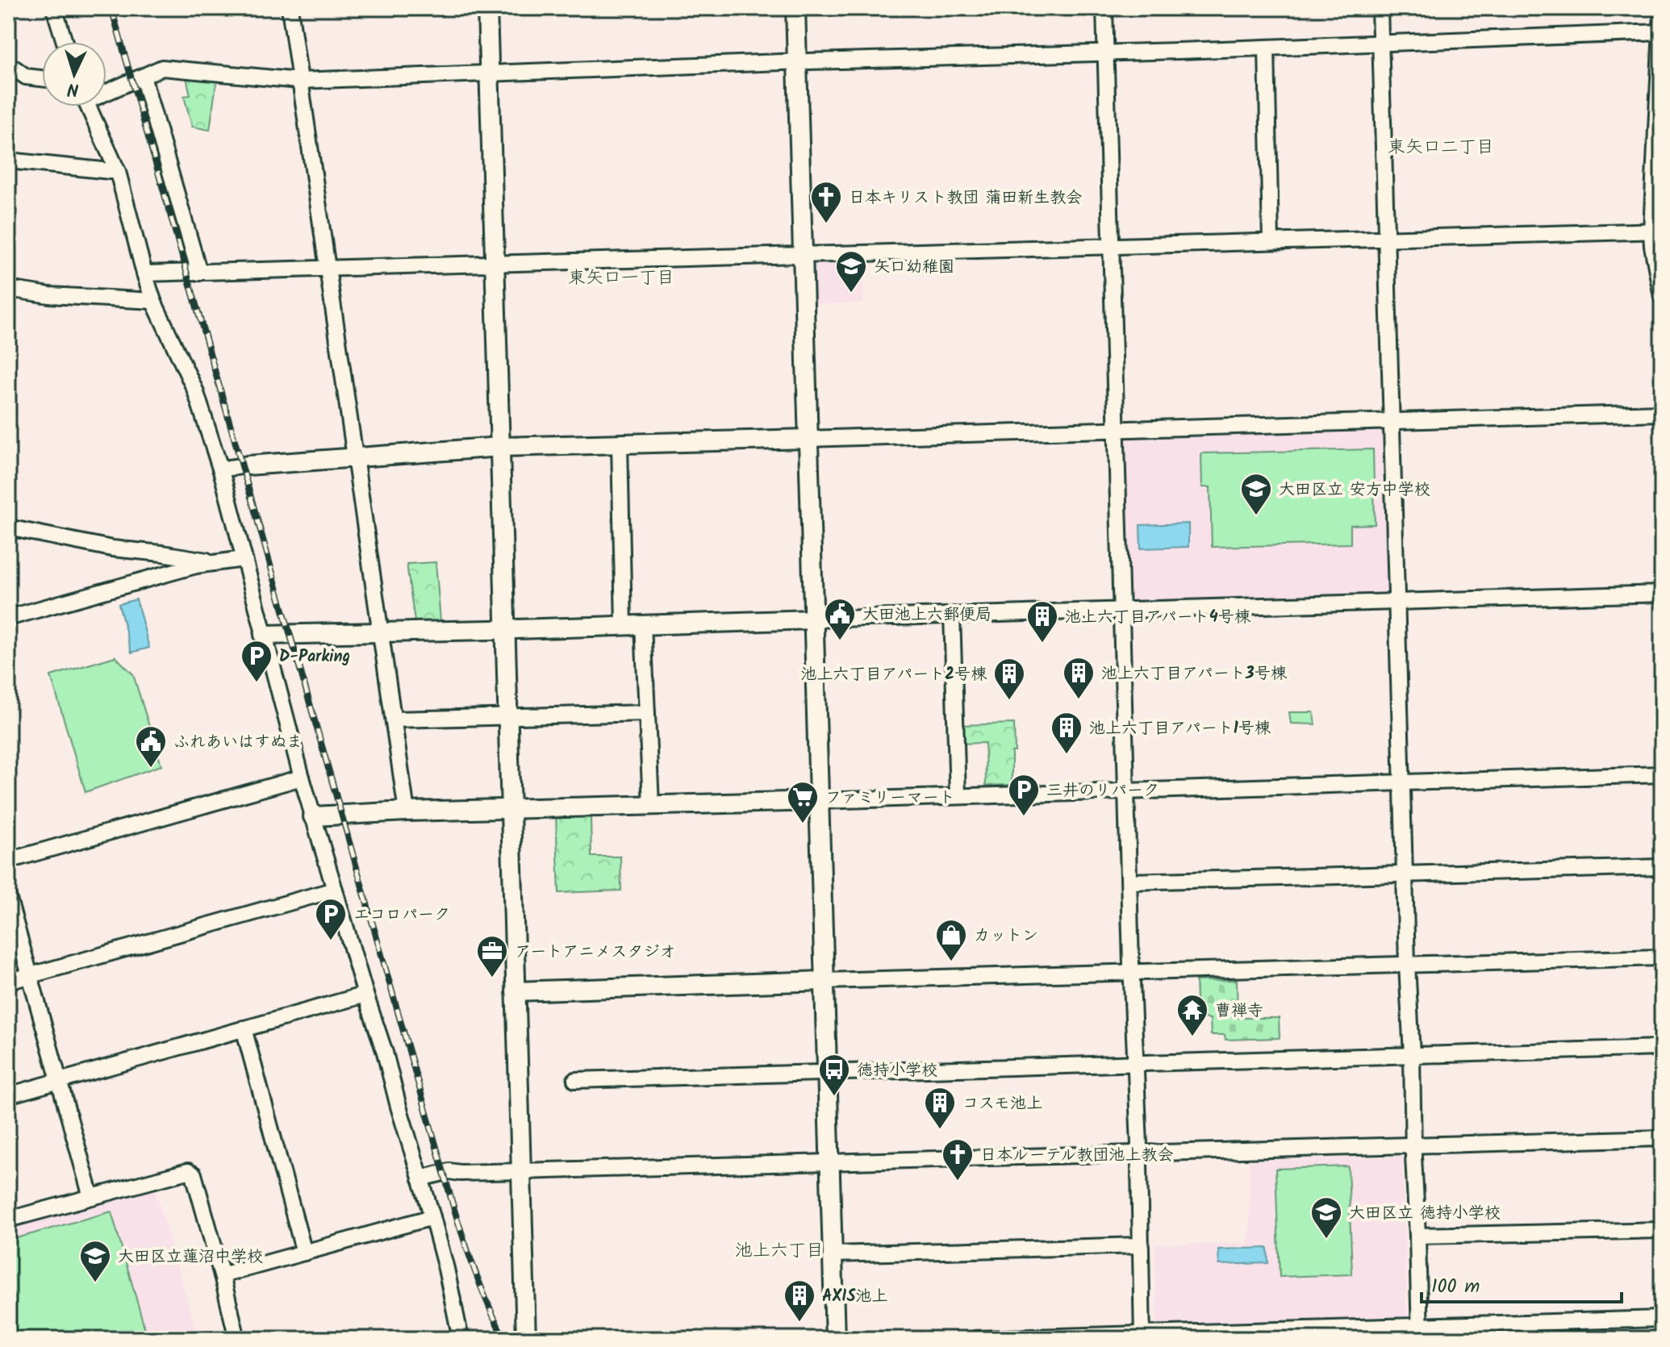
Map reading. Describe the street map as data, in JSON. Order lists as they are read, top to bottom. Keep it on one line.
{"districts":["東矢口二丁目","東矢口一丁目","池上六丁目"],"places":{"church":["日本キリスト教団 蒲田新生教会","日本ルーテル教団池上教会"],"school or university":["矢口幼稚園","大田区立 安方中学校","大田区立 徳持小学校","大田区立蓮沼中学校"],"public building":["大田池上六郵便局","ふれあいはすぬま"],"building":["池上六丁目アパート4号棟","池上六丁目アパート3号棟","池上六丁目アパート2号棟","池上六丁目アパート1号棟","コスモ池上","AXIS池上"],"parking":["D-Parking","三井のリパーク","エコロパーク"],"supermarket":["ファミリーマート"],"shop":["カットン"],"office":["アートアニメスタジオ"],"temple":["曹禅寺"],"bus stop":["徳持小学校"]},"scale_bar":"100 m","north":"bottom"}
